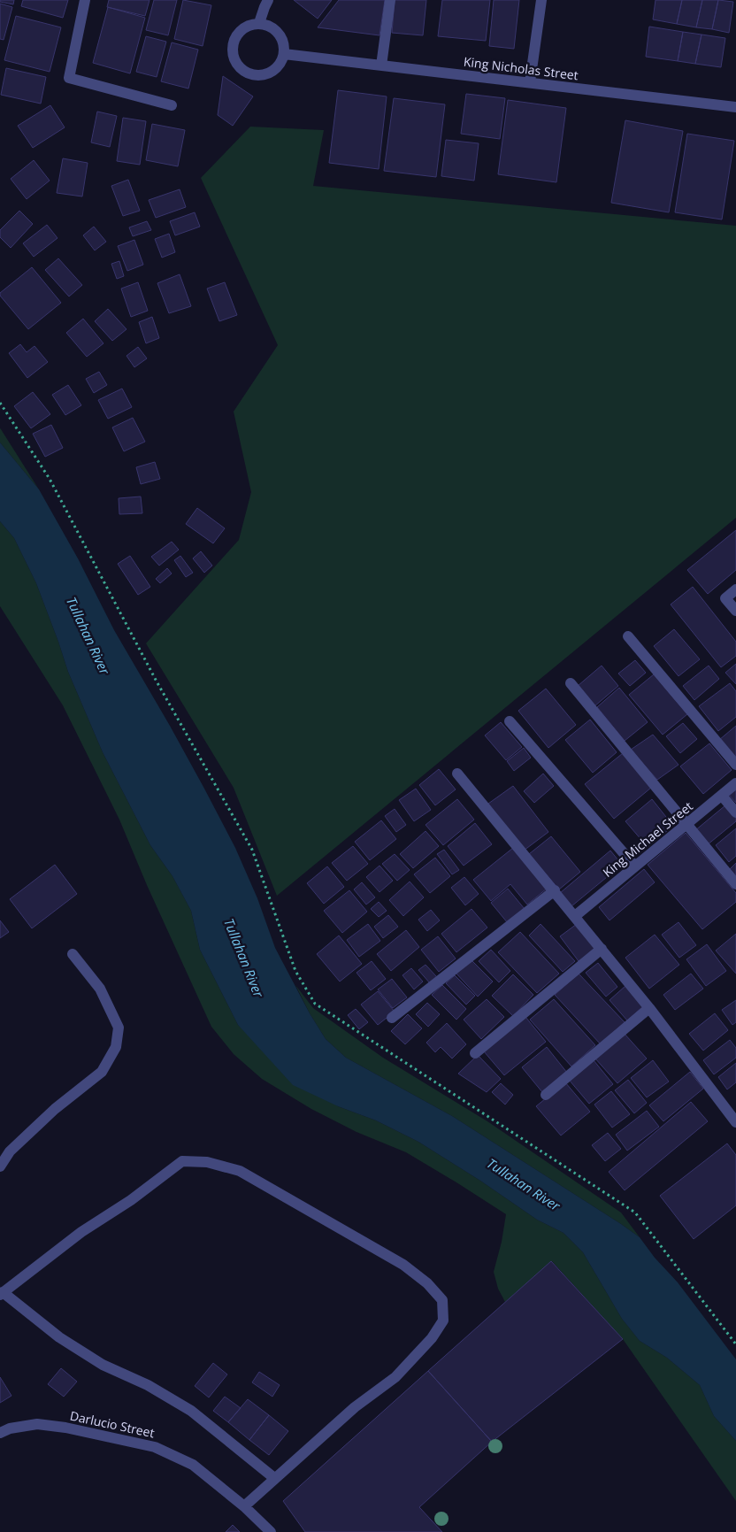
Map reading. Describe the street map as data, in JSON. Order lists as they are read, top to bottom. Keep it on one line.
{"streets":{"street":["King Nicholas Street","King Michael Street","Darlucio Street"]},"water":["Tullahan River"]}
